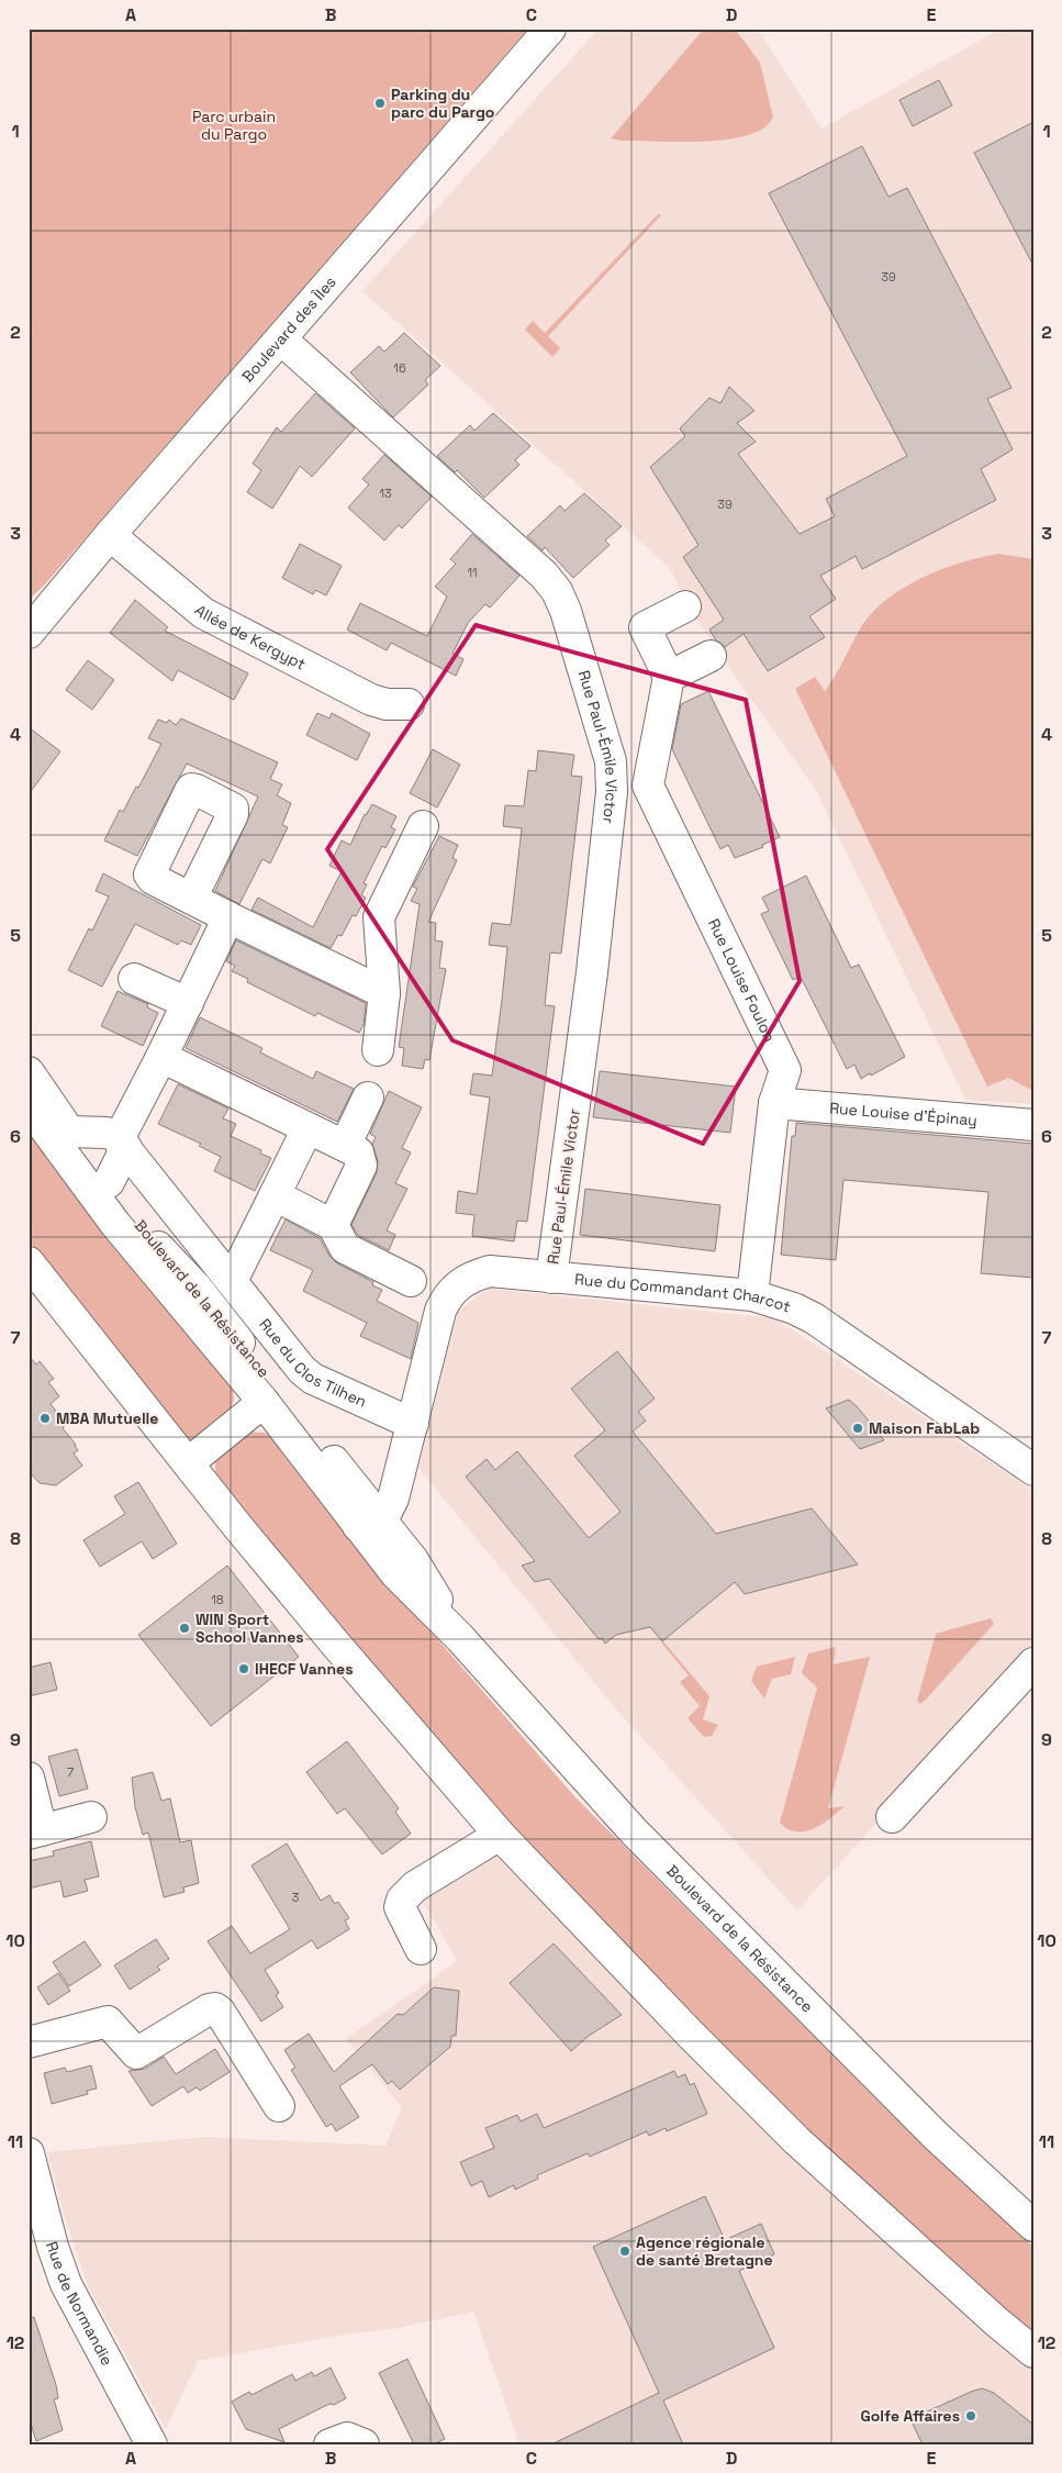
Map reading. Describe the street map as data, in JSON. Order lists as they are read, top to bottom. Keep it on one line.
{"streets":{"street":["Boulevard des Îles","Allée de Kergypt","Rue Paul-Émile Victor","Rue Louise Foulon","Rue Louise d'Épinay","Rue du Commandant Charcot","Boulevard de la Résistance","Rue du Clos Tilhen","Rue de Normandie"]},"crossings":[["Boulevard des Îles","Allée de Kergypt"],["Boulevard des Îles","Rue Paul-Émile Victor"],["Rue Paul-Émile Victor","Rue du Commandant Charcot"],["Rue Louise Foulon","Rue Louise d'Épinay"],["Rue Louise Foulon","Rue du Commandant Charcot"],["Rue du Commandant Charcot","Boulevard de la Résistance"],["Rue du Commandant Charcot","Rue du Clos Tilhen"]],"parks":["Parc urbain du Pargo"],"places":["Parking du parc du Pargo","MBA Mutuelle","Maison FabLab","WIN Sport School Vannes","IHECF Vannes","Agence régionale de santé Bretagne","Golfe Affaires"],"house_numbers":["39","16","13","39","11","18","7","3"],"grid":{"columns":["A","B","C","D","E"],"rows":["1","2","3","4","5","6","7","8","9","10","11","12"]}}
